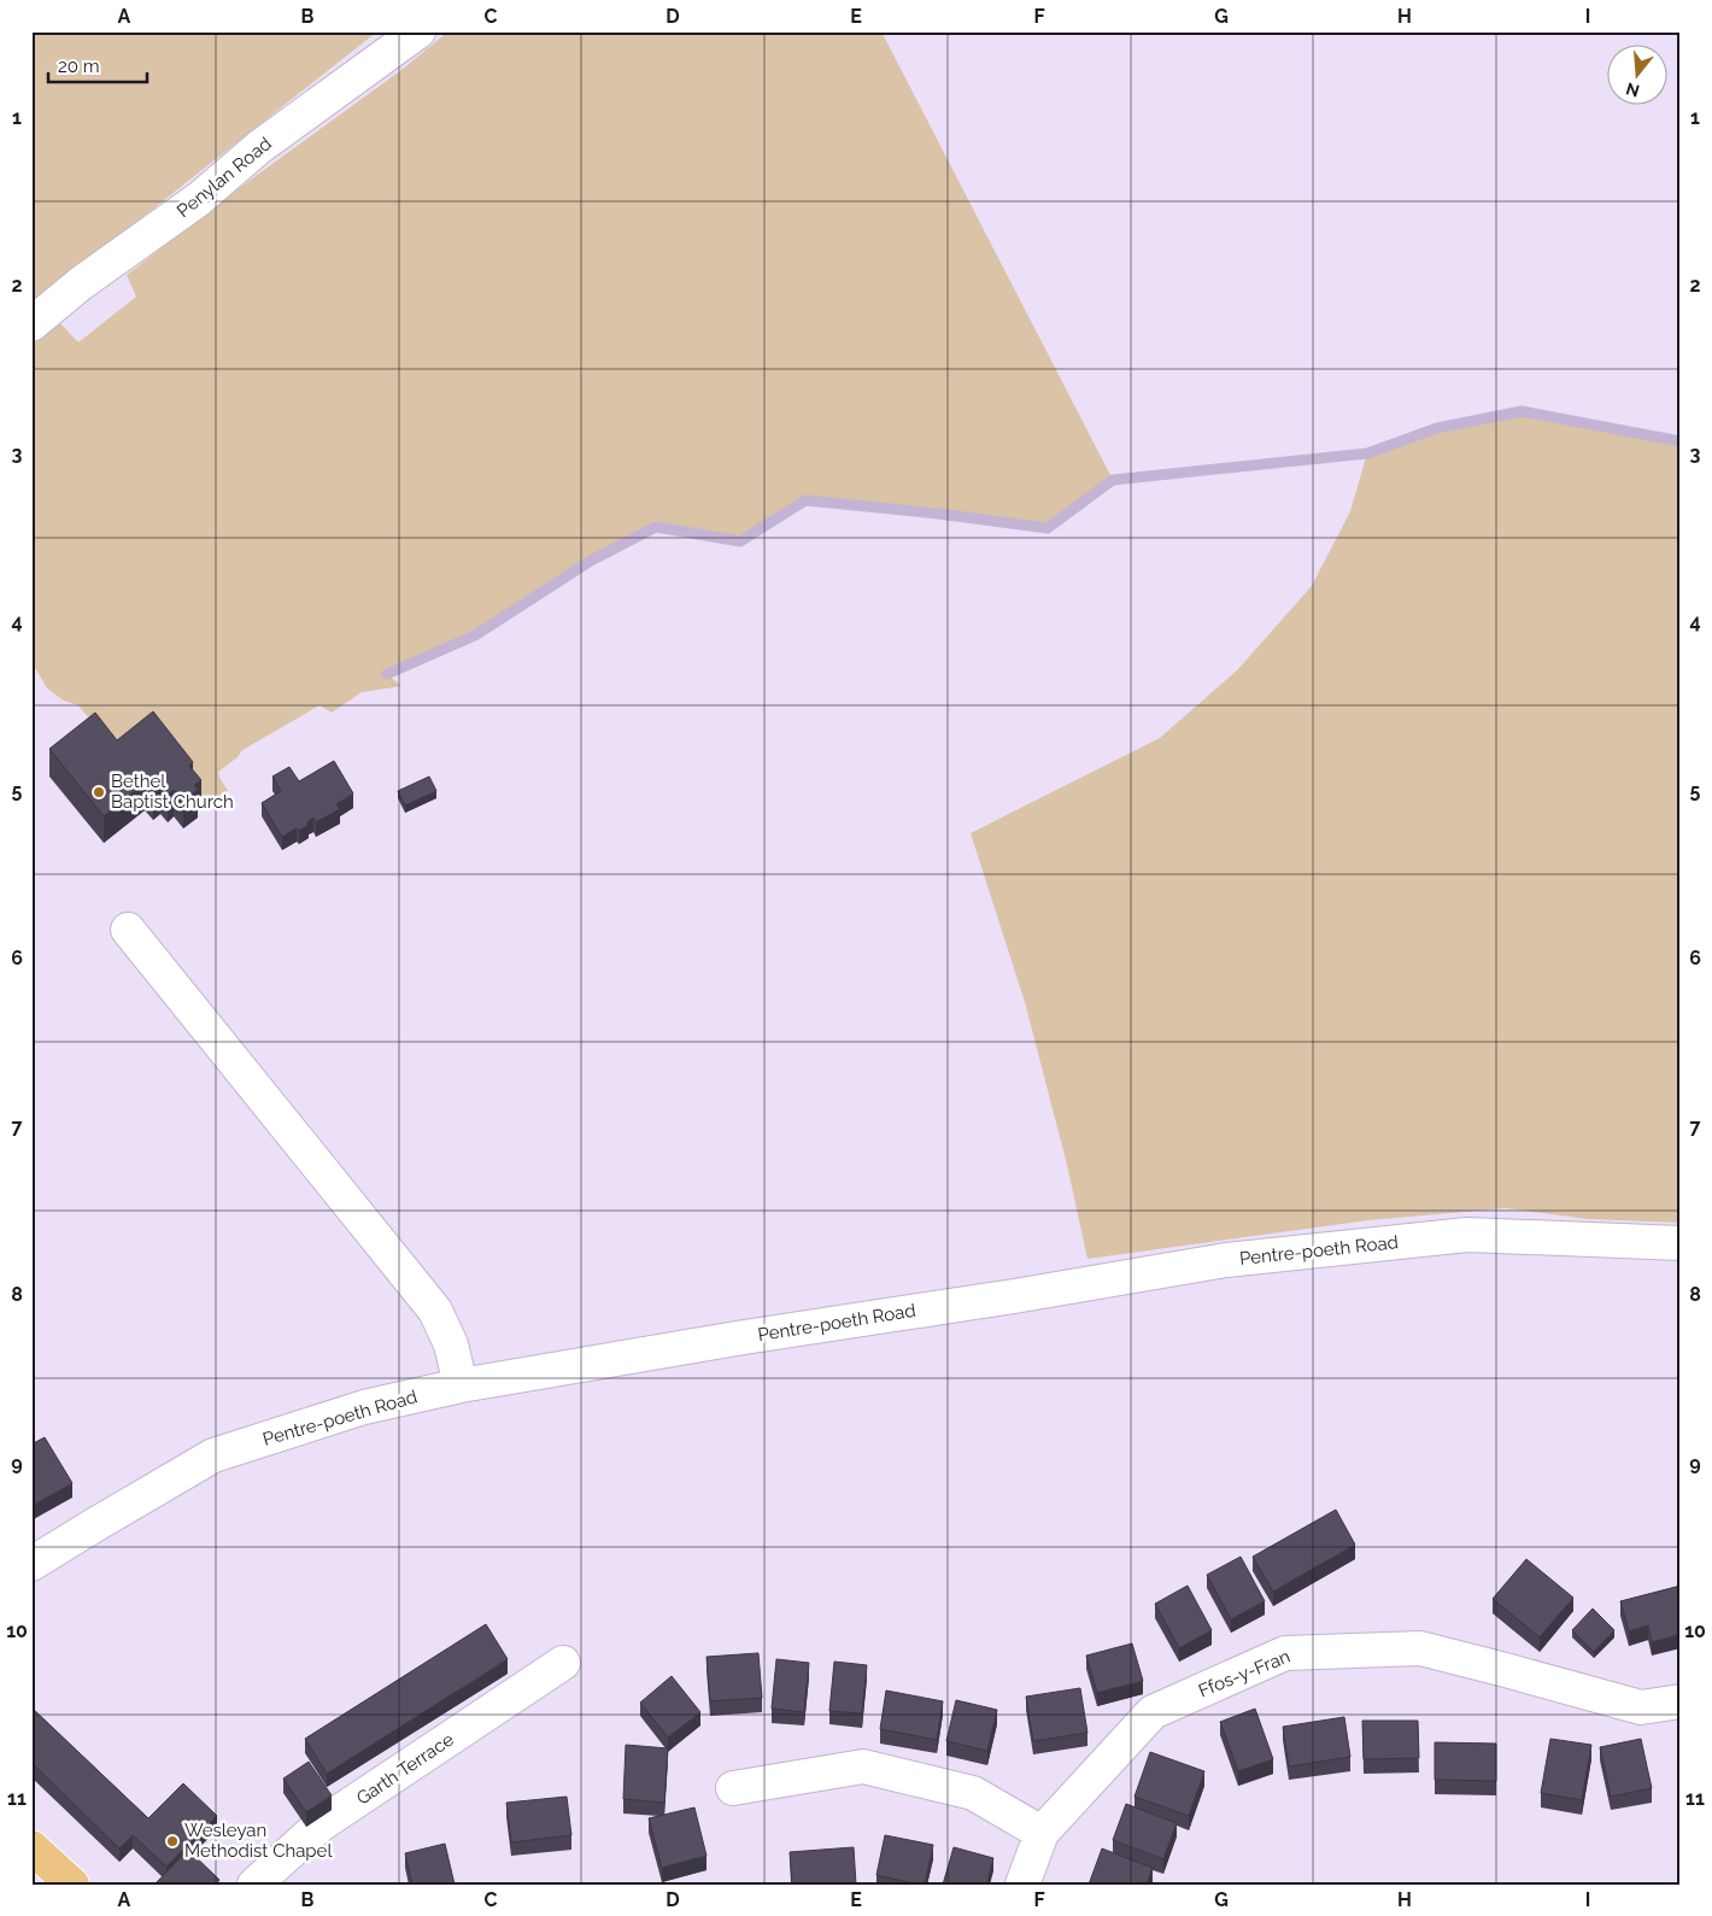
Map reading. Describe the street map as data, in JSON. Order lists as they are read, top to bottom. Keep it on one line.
{"streets":{"street":["Penylan Road","Pentre-poeth Road","Ffos-y-Fran","Garth Terrace"]},"places":["Bethel Baptist Church","Wesleyan Methodist Chapel"],"scale_bar":"20 m","north":"bottom","grid":{"columns":["A","B","C","D","E","F","G","H","I"],"rows":["1","2","3","4","5","6","7","8","9","10","11"]}}
